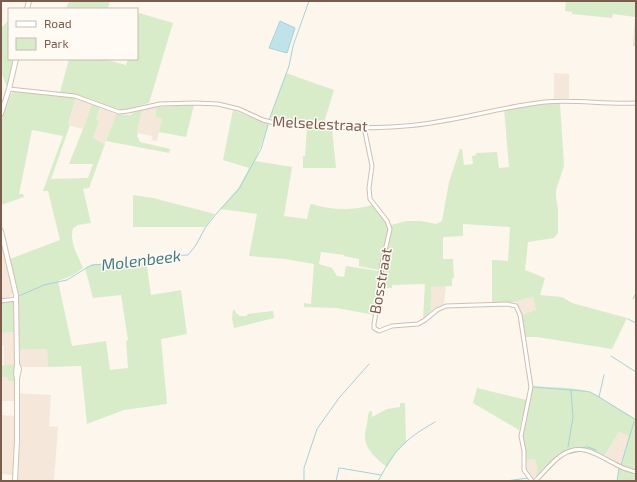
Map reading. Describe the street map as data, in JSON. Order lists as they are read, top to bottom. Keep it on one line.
{"streets":{"street":["Melselestraat","Bosstraat"]},"crossings":[["Melselestraat","Bosstraat"]],"water":["Molenbeek"],"legend":["Road","Park"]}
